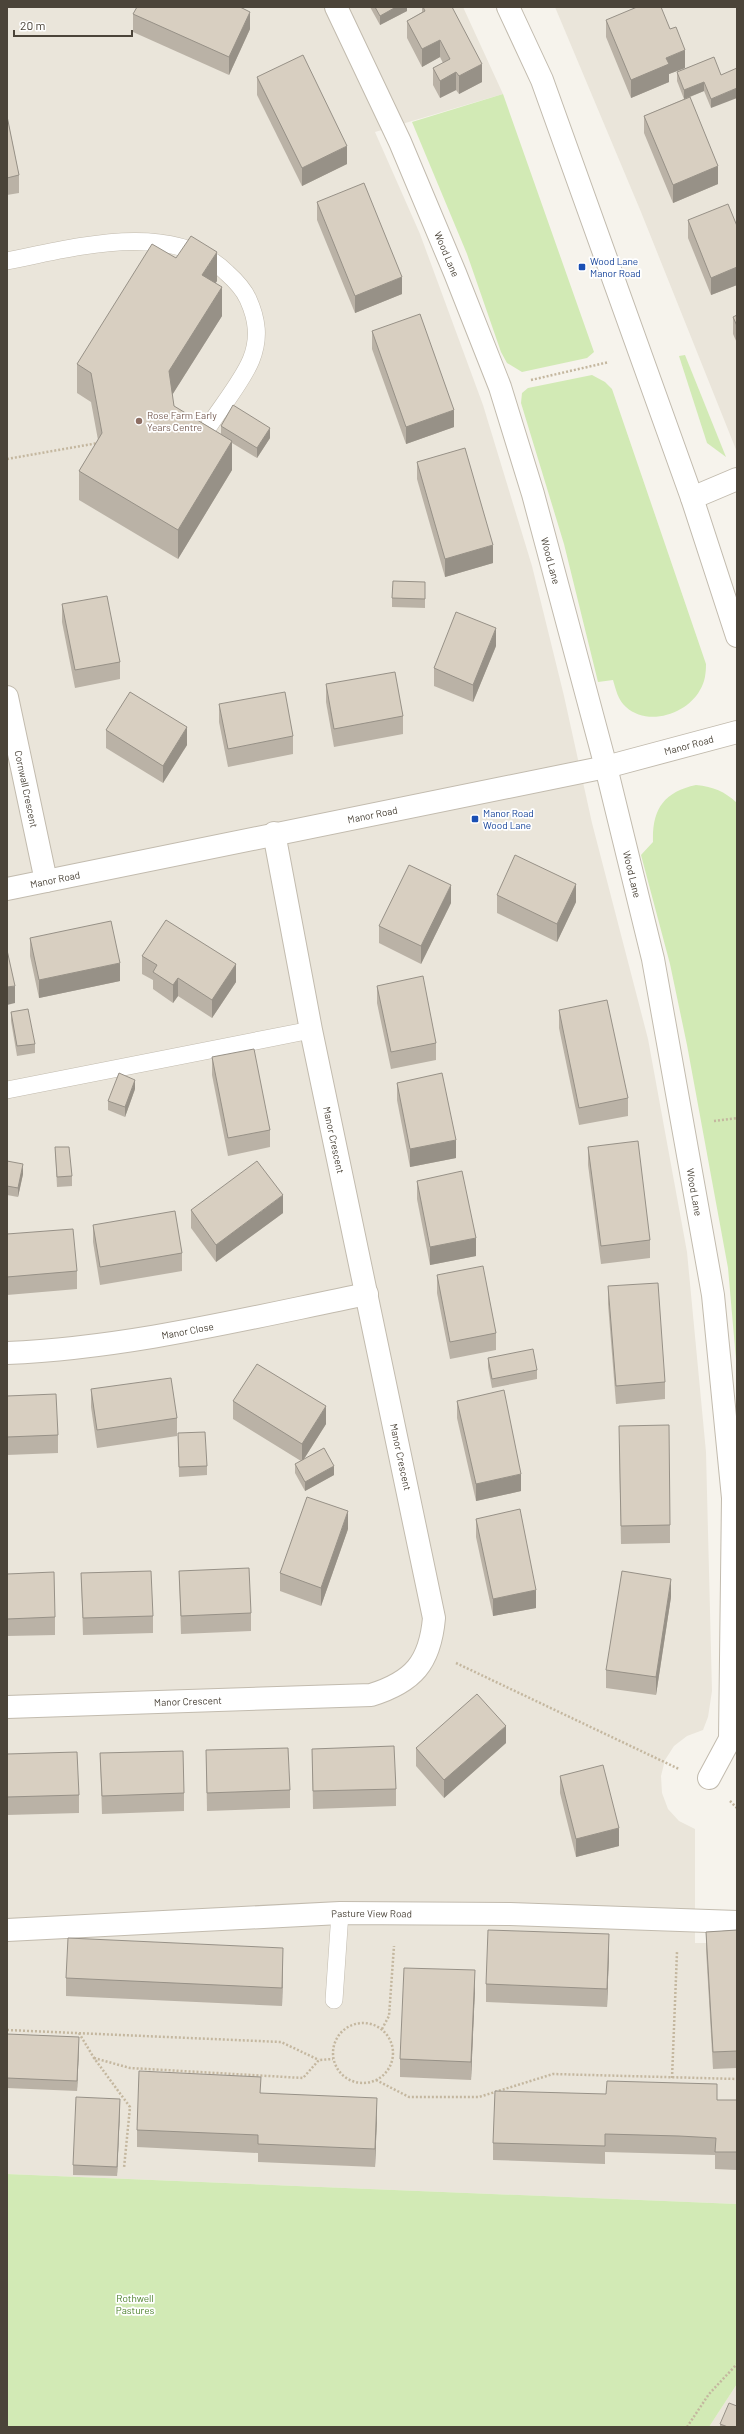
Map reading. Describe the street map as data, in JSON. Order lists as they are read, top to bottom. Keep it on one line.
{"streets":{"street":["Wood Lane","Manor Road","Cornwall Crescent","Manor Crescent","Manor Close","Pasture View Road"]},"crossings":[["Wood Lane","Manor Road"],["Manor Road","Cornwall Crescent"],["Manor Road","Manor Crescent"],["Manor Crescent","Manor Close"]],"parks":["Rothwell Pastures"],"places":{"transit":["Wood Lane Manor Road","Manor Road Wood Lane"],"other":["Rose Farm Early Years Centre"]},"scale_bar":"20 m"}
